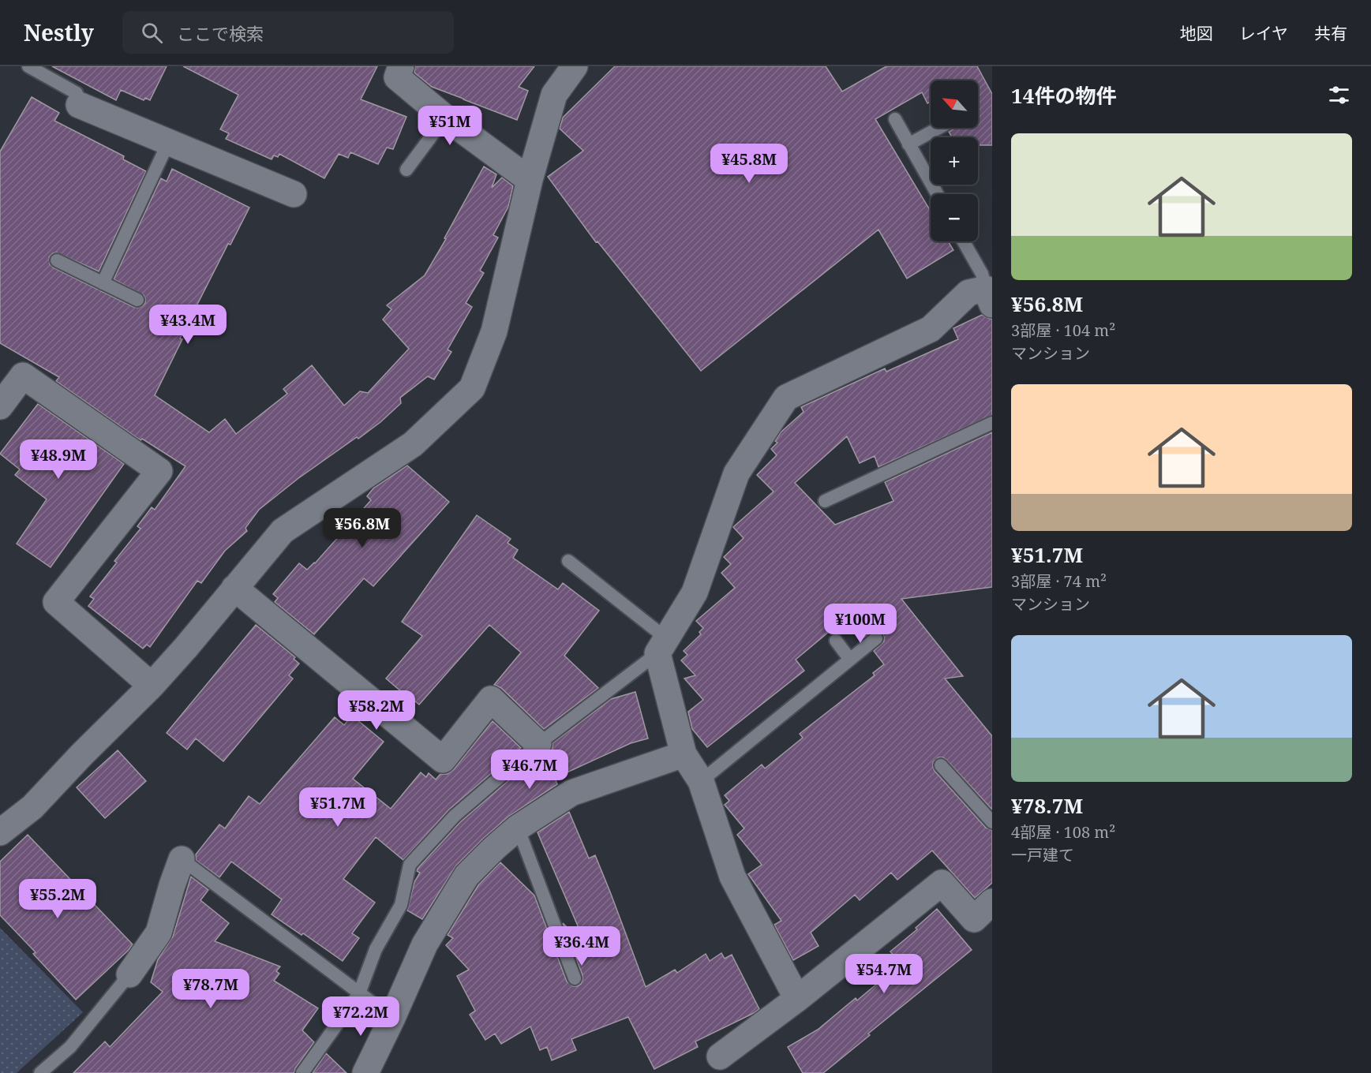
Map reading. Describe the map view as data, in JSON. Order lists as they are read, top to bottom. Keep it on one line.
{"north":"top left","page":{"header":"Nestly","search":"ここで検索","nav":["地図","レイヤ","共有"],"heading":"14件の物件","map_buttons":["+","−"],"price":["¥51M","¥45.8M","¥43.4M","¥48.9M","¥56.8M","¥100M","¥58.2M","¥46.7M","¥51.7M","¥55.2M","¥36.4M","¥54.7M","¥78.7M","¥72.2M"],"list":[{"name":"¥56.8M","note":"3部屋 · 104 m² · マンション"},{"name":"¥51.7M","note":"3部屋 · 74 m² · マンション"},{"name":"¥78.7M","note":"4部屋 · 108 m² · 一戸建て"}]}}
